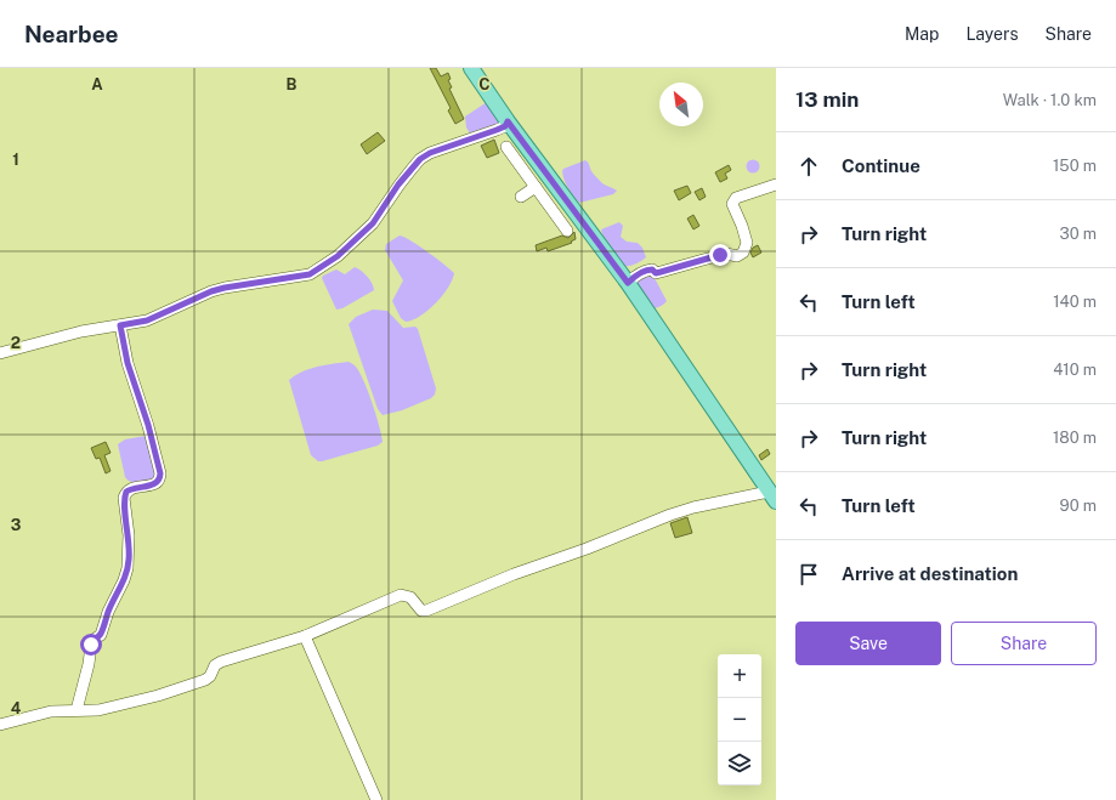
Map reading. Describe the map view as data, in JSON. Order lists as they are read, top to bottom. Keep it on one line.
{"north":"top left","page":{"header":"Nearbee","nav":["Map","Layers","Share"],"heading":["13 min","Walk · 1.0 km"],"list":[["Continue","150 m"],["Turn right","30 m"],["Turn left","140 m"],["Turn right","410 m"],["Turn right","180 m"],["Turn left","90 m"],"Arrive at destination"],"buttons":["Save","Share"],"map_buttons":["+","−"]},"grid":{"columns":["A","B","C"],"rows":["1","2","3","4"]}}
